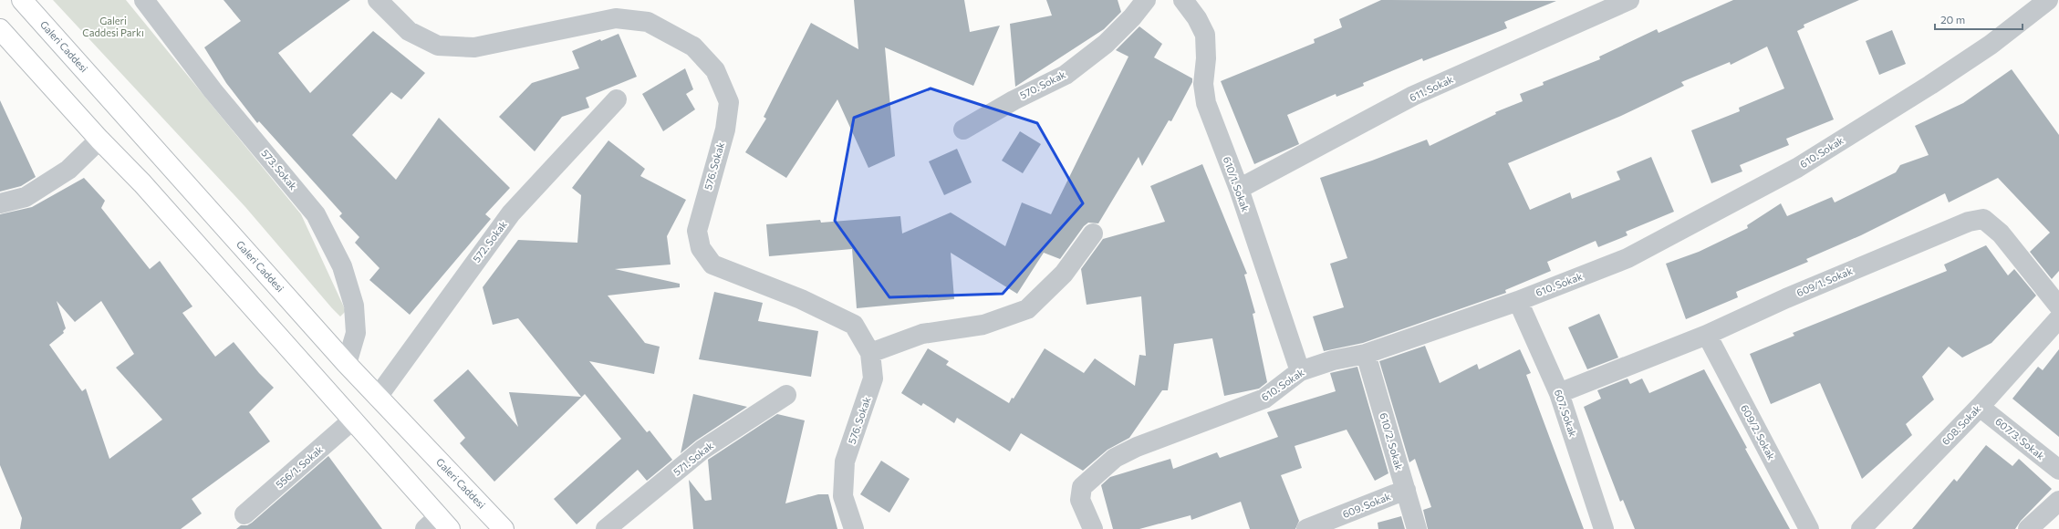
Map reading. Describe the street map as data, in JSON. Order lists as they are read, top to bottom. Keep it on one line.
{"streets":{"main road":["Galeri Caddesi"],"street":["570. Sokak","611. Sokak","610. Sokak","576. Sokak","573. Sokak","610/1. Sokak","572. Sokak","609/1. Sokak","607. Sokak","608. Sokak","609/2. Sokak","607/3. Sokak","610/2. Sokak","571. Sokak","556/1. Sokak","609. Sokak"]},"crossings":[["Galeri Caddesi","573. Sokak"],["Galeri Caddesi","572. Sokak"],["611. Sokak","610/1. Sokak"],["610. Sokak","610/1. Sokak"],["610. Sokak","607. Sokak"],["610. Sokak","610/2. Sokak"],["609/1. Sokak","607. Sokak"],["609/1. Sokak","609/2. Sokak"],["608. Sokak","607/3. Sokak"],["610/2. Sokak","609. Sokak"]],"parks":["Galeri Caddesi Parkı"],"scale_bar":"20 m"}
